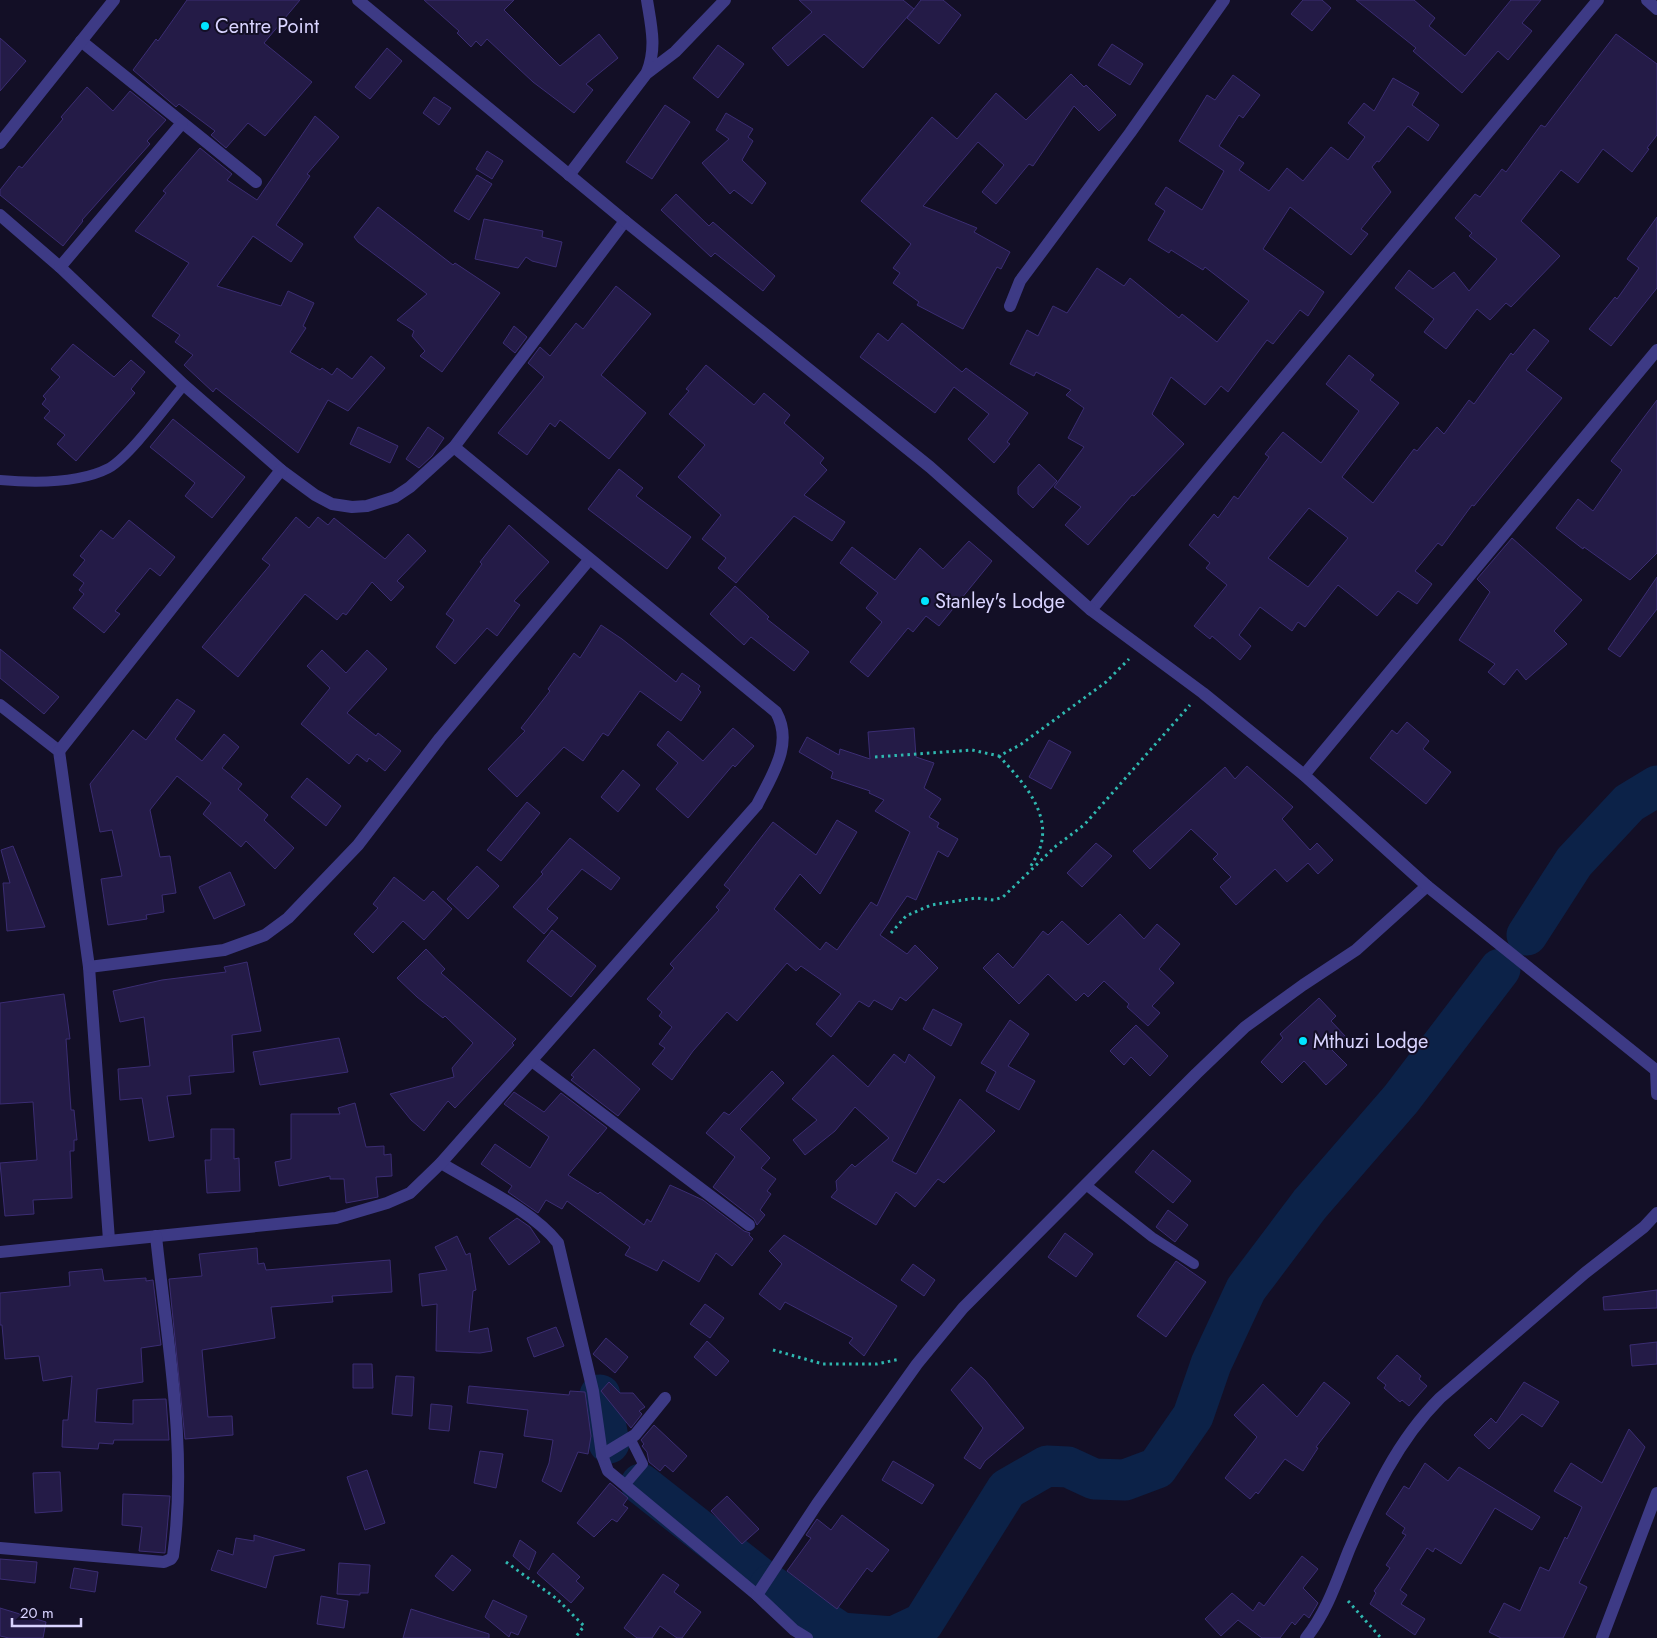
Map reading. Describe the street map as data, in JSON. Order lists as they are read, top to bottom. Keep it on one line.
{"places":["Centre Point","Stanley's Lodge","Mthuzi Lodge"],"scale_bar":"20 m"}
